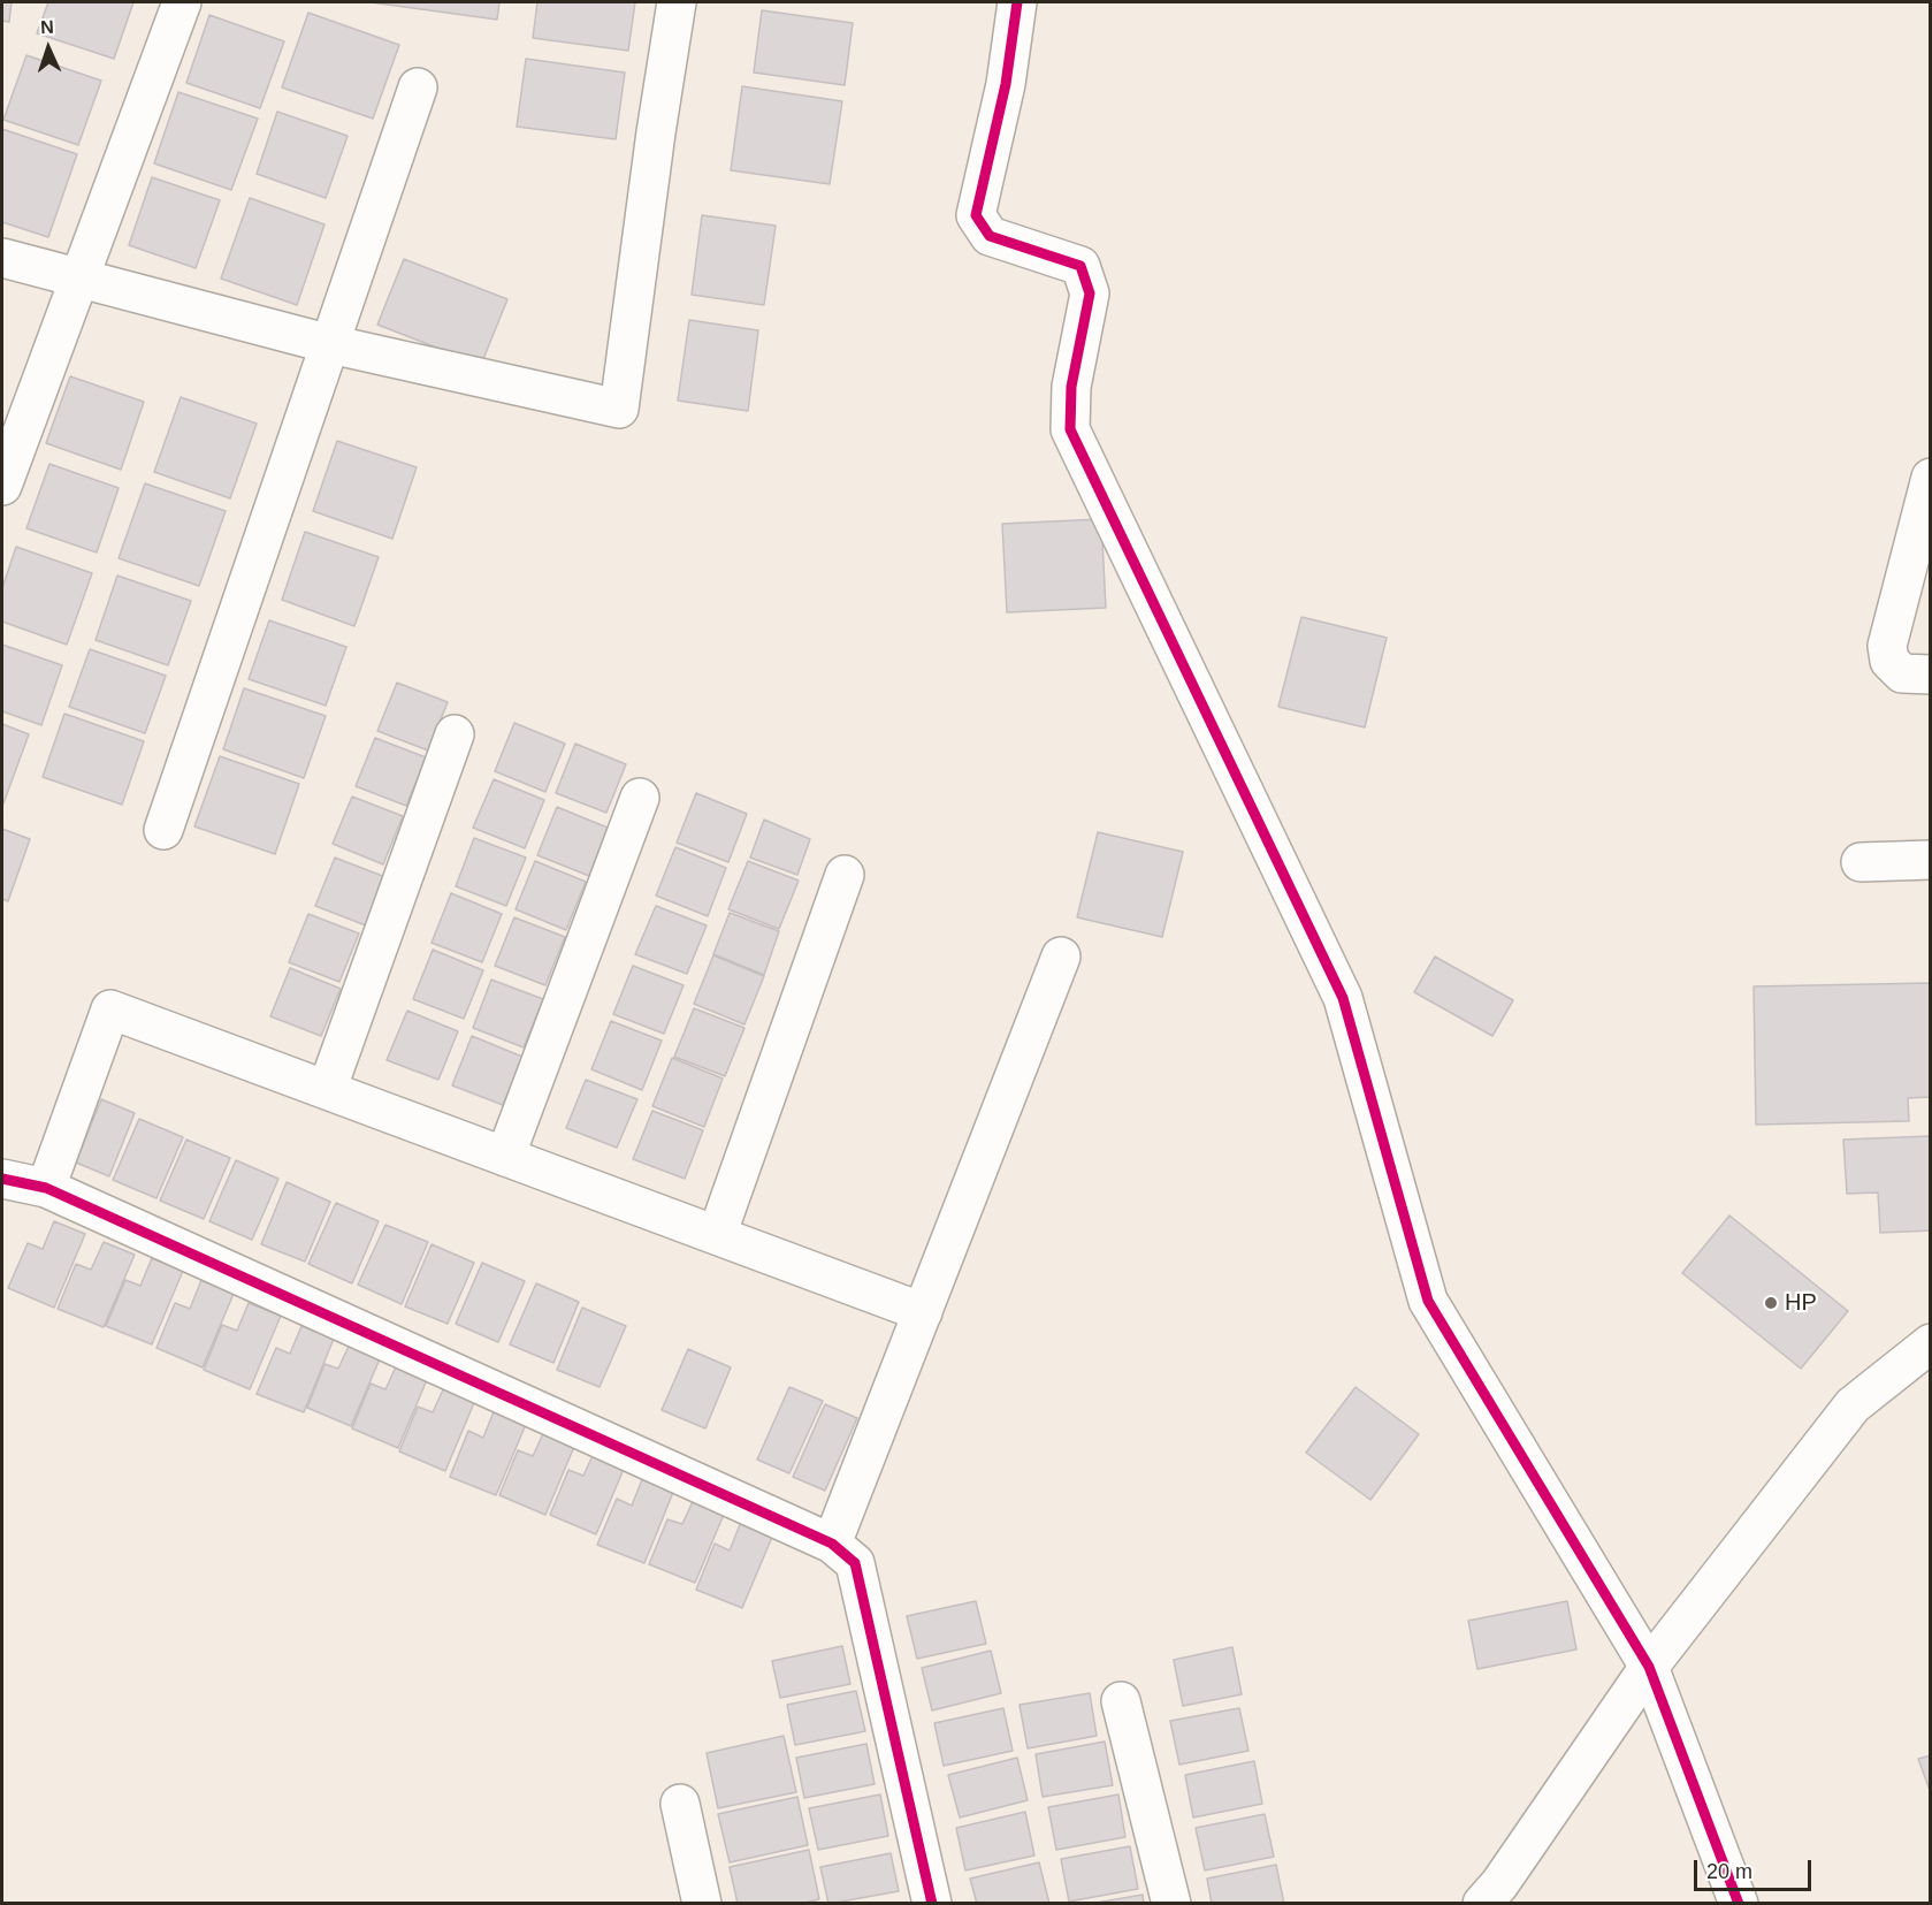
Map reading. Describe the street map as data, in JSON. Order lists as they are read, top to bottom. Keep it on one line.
{"places":["HP"],"scale_bar":"20 m","north":"top"}
